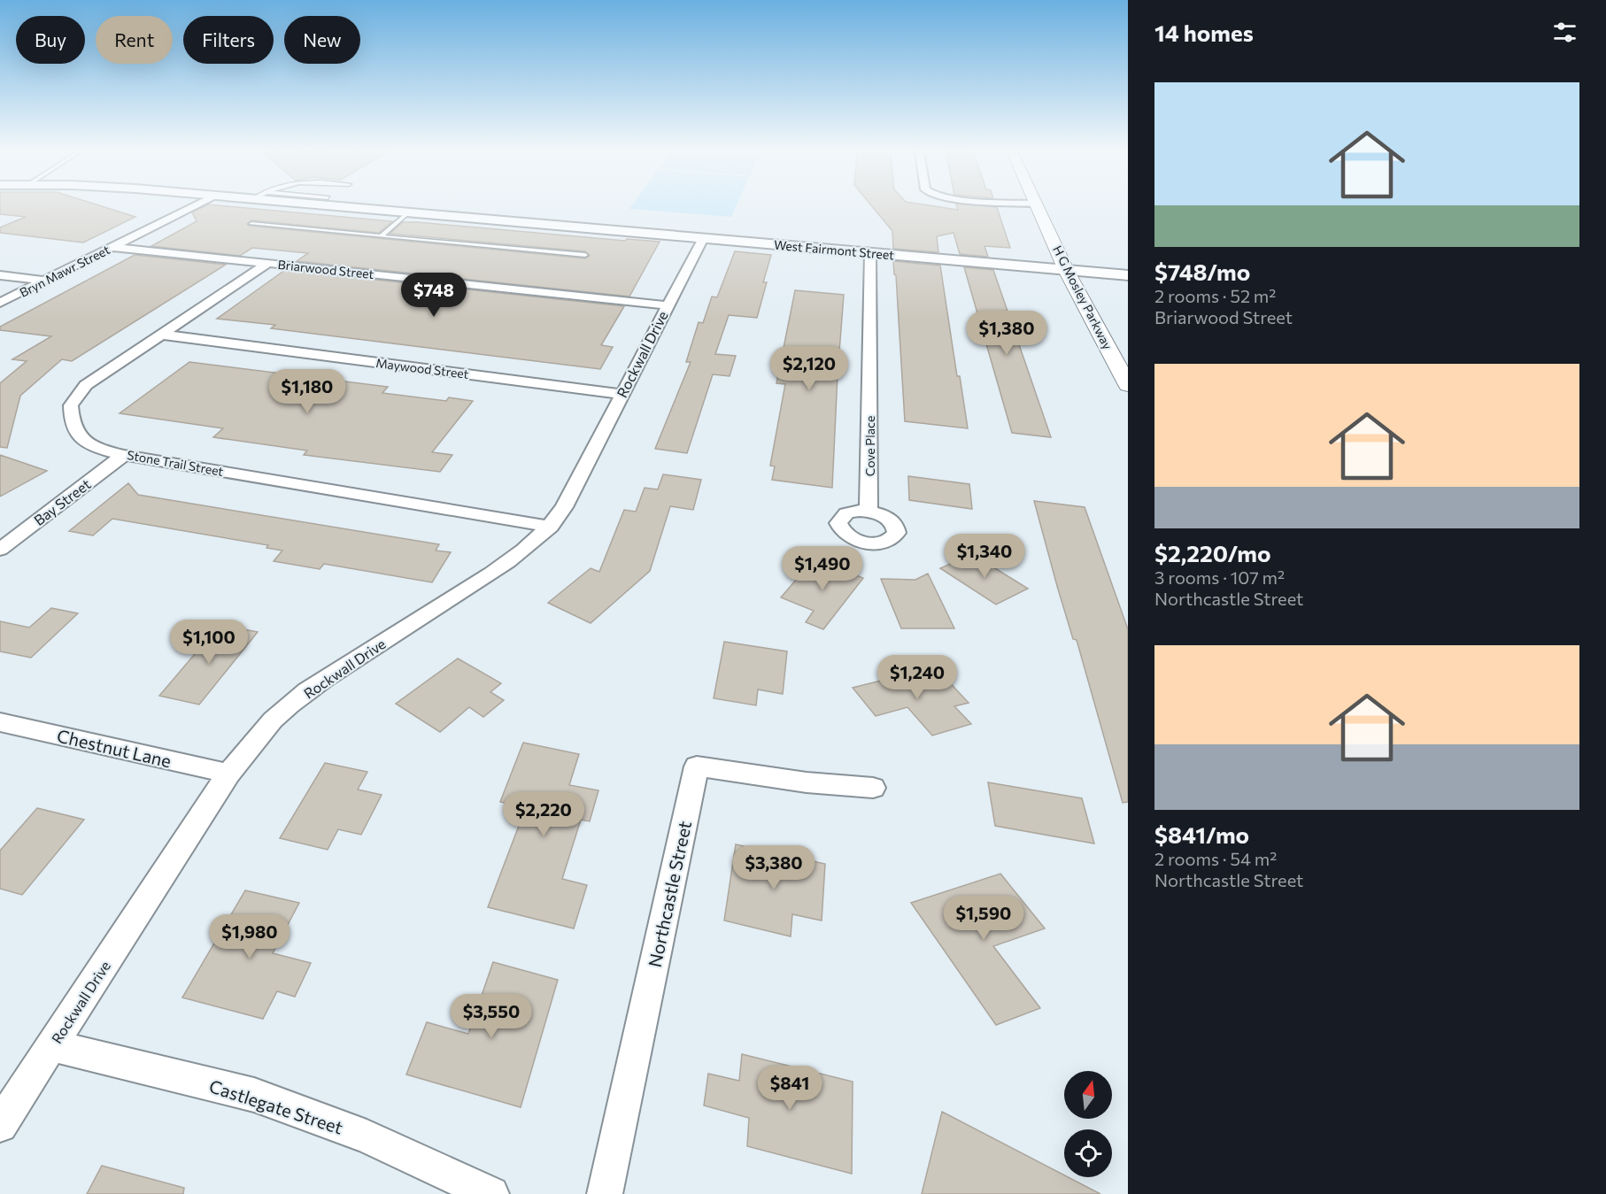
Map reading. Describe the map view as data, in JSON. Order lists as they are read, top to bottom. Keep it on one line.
{"streets":{"main road":["H G Mosley Parkway"],"street":["West Fairmont Street","Briarwood Street","Bryn Mawr Street","Rockwall Drive","Maywood Street","Cove Place","Stone Trail Street","Bay Street","Chestnut Lane","Northcastle Street","Castlegate Street"]},"crossings":[["West Fairmont Street","H G Mosley Parkway"],["West Fairmont Street","Rockwall Drive"],["West Fairmont Street","Cove Place"],["Briarwood Street","Bryn Mawr Street"],["Briarwood Street","Rockwall Drive"],["Briarwood Street","Stone Trail Street"],["Rockwall Drive","Maywood Street"],["Rockwall Drive","Stone Trail Street"],["Rockwall Drive","Chestnut Lane"],["Rockwall Drive","Castlegate Street"],["Maywood Street","Stone Trail Street"],["Stone Trail Street","Bay Street"]],"north":"top","page":{"heading":"14 homes","chip":["Buy","Rent","Filters","New"],"list":[{"name":"$748/mo","note":"2 rooms · 52 m² · Briarwood Street"},{"name":"$2,220/mo","note":"3 rooms · 107 m² · Northcastle Street"},{"name":"$841/mo","note":"2 rooms · 54 m² · Northcastle Street"}],"price":["$748","$1,380","$2,120","$1,180","$1,340","$1,490","$1,100","$1,240","$2,220","$3,380","$1,590","$1,980","$3,550","$841"]}}
